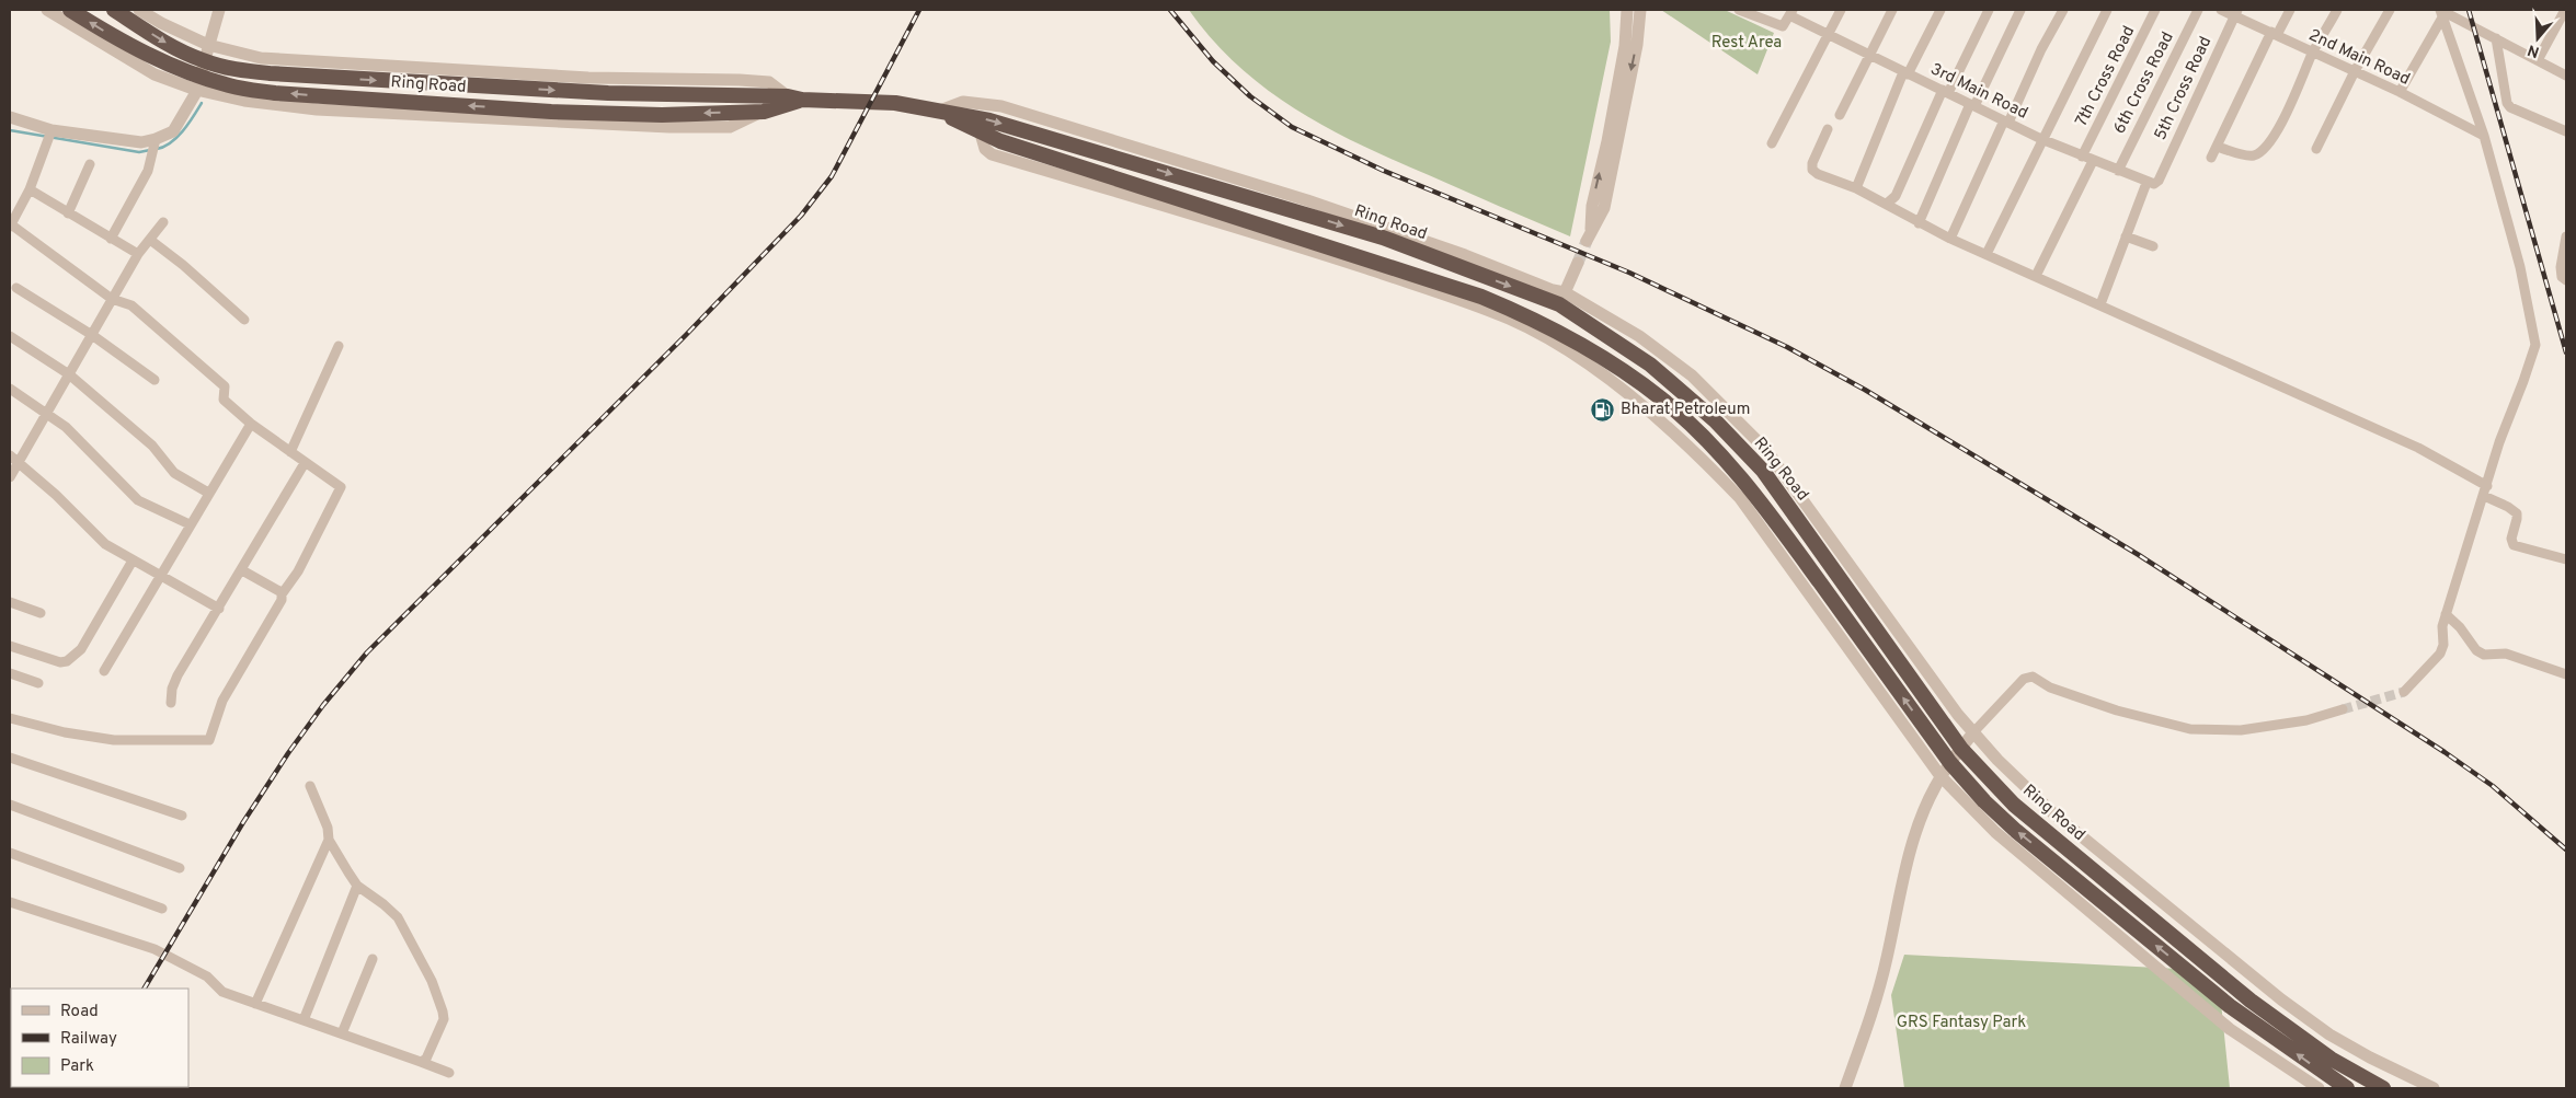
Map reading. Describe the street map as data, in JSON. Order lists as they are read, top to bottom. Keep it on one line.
{"streets":{"highway":["Ring Road"],"street":["2nd Main Road","7th Cross Road","6th Cross Road","5th Cross Road","3rd Main Road"]},"crossings":[["2nd Main Road","5th Cross Road"],["7th Cross Road","3rd Main Road"],["6th Cross Road","3rd Main Road"],["5th Cross Road","3rd Main Road"]],"parks":["Rest Area","GRS Fantasy Park"],"places":{"fuel station":["Bharat Petroleum"]},"legend":["Road","Railway","Park"],"north":"bottom"}
